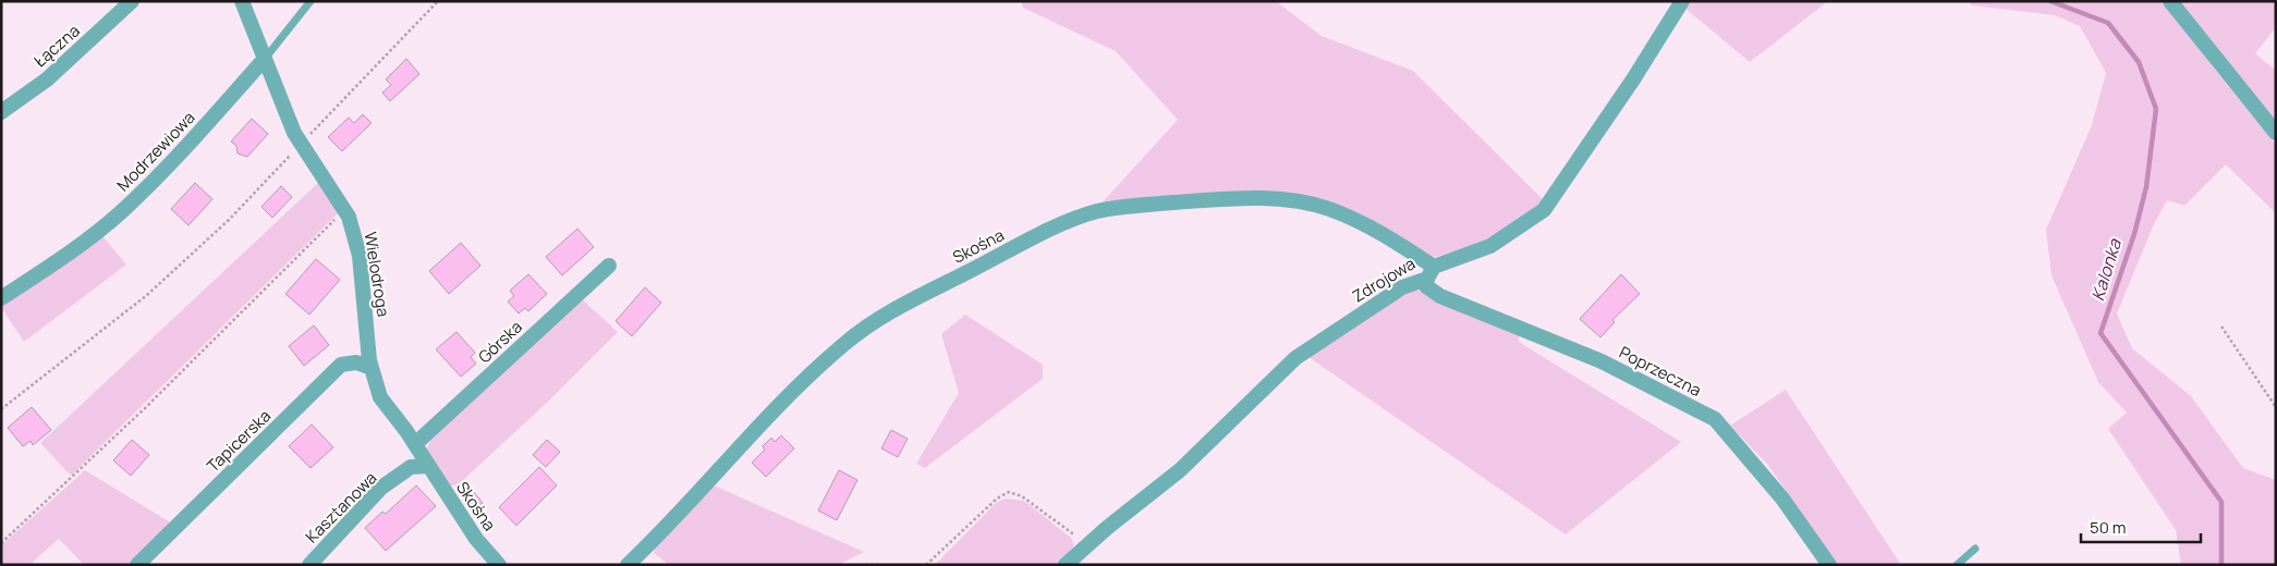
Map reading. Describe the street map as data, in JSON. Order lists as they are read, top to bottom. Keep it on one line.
{"streets":{"street":["Łączna","Modrzewiowa","Skośna","Wielodroga","Zdrojowa","Górska","Poprzeczna","Tapicerska","Kasztanowa"]},"crossings":[["Modrzewiowa","Wielodroga"],["Skośna","Wielodroga"],["Skośna","Zdrojowa"],["Skośna","Poprzeczna"],["Skośna","Kasztanowa"],["Wielodroga","Górska"],["Wielodroga","Tapicerska"],["Wielodroga","Kasztanowa"],["Zdrojowa","Poprzeczna"]],"water":["Kalonka"],"scale_bar":"50 m"}
